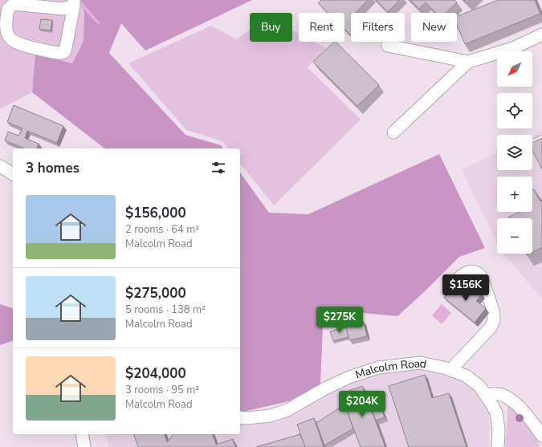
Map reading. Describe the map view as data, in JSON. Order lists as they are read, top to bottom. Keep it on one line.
{"streets":{"street":["Malcolm Road"]},"north":"bottom left","page":{"chip":["Buy","Rent","Filters","New"],"map_buttons":["+","−"],"heading":"3 homes","list":[{"name":"$156,000","note":"2 rooms · 64 m² · Malcolm Road"},{"name":"$275,000","note":"5 rooms · 138 m² · Malcolm Road"},{"name":"$204,000","note":"3 rooms · 95 m² · Malcolm Road"}],"price":["$156K","$275K","$204K"]}}
